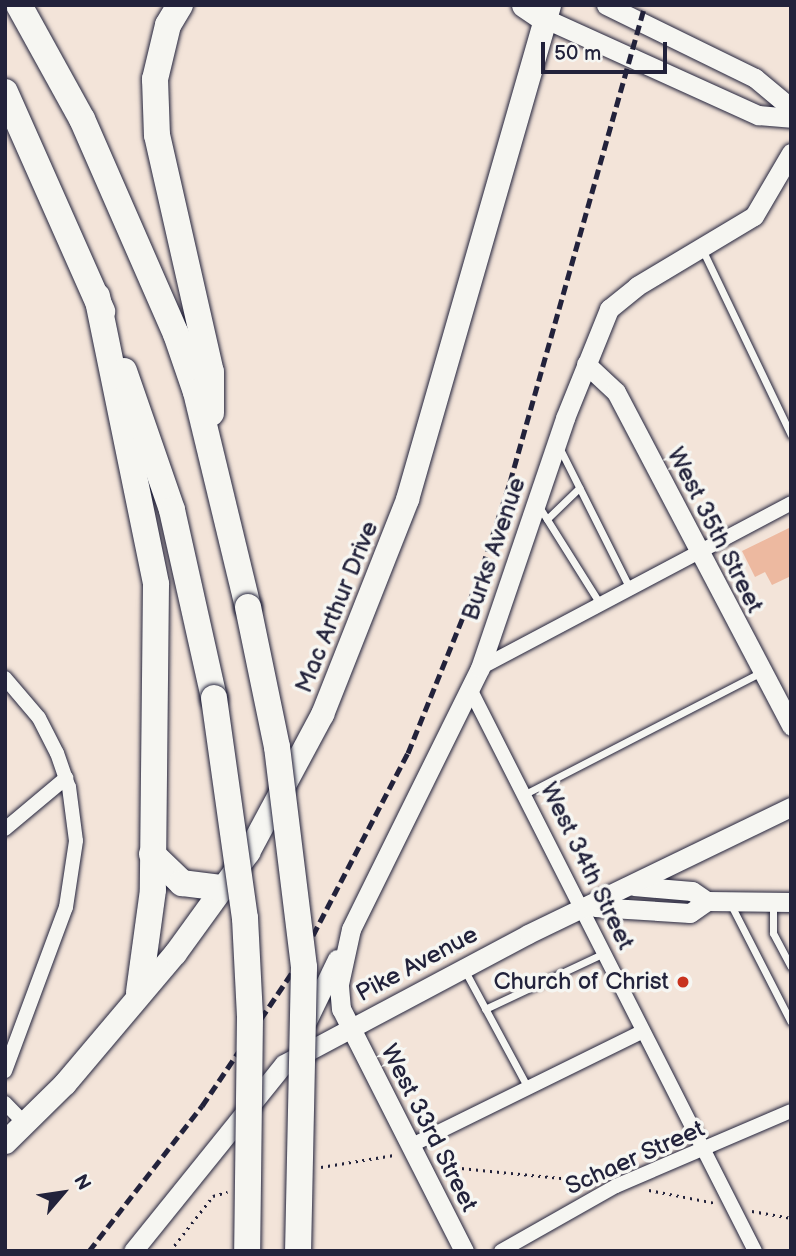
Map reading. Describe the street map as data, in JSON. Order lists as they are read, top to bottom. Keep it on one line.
{"streets":{"main road":["West 35th Street","Burks Avenue","Mac Arthur Drive","Pike Avenue","West 33rd Street"],"street":["West 34th Street","Schaer Street"]},"crossings":[["West 35th Street","Burks Avenue"],["Burks Avenue","West 34th Street"],["Burks Avenue","Pike Avenue"],["Burks Avenue","West 33rd Street"],["West 34th Street","Pike Avenue"],["West 34th Street","Schaer Street"],["Pike Avenue","West 33rd Street"]],"places":["Church of Christ"],"scale_bar":"50 m","north":"top right"}
